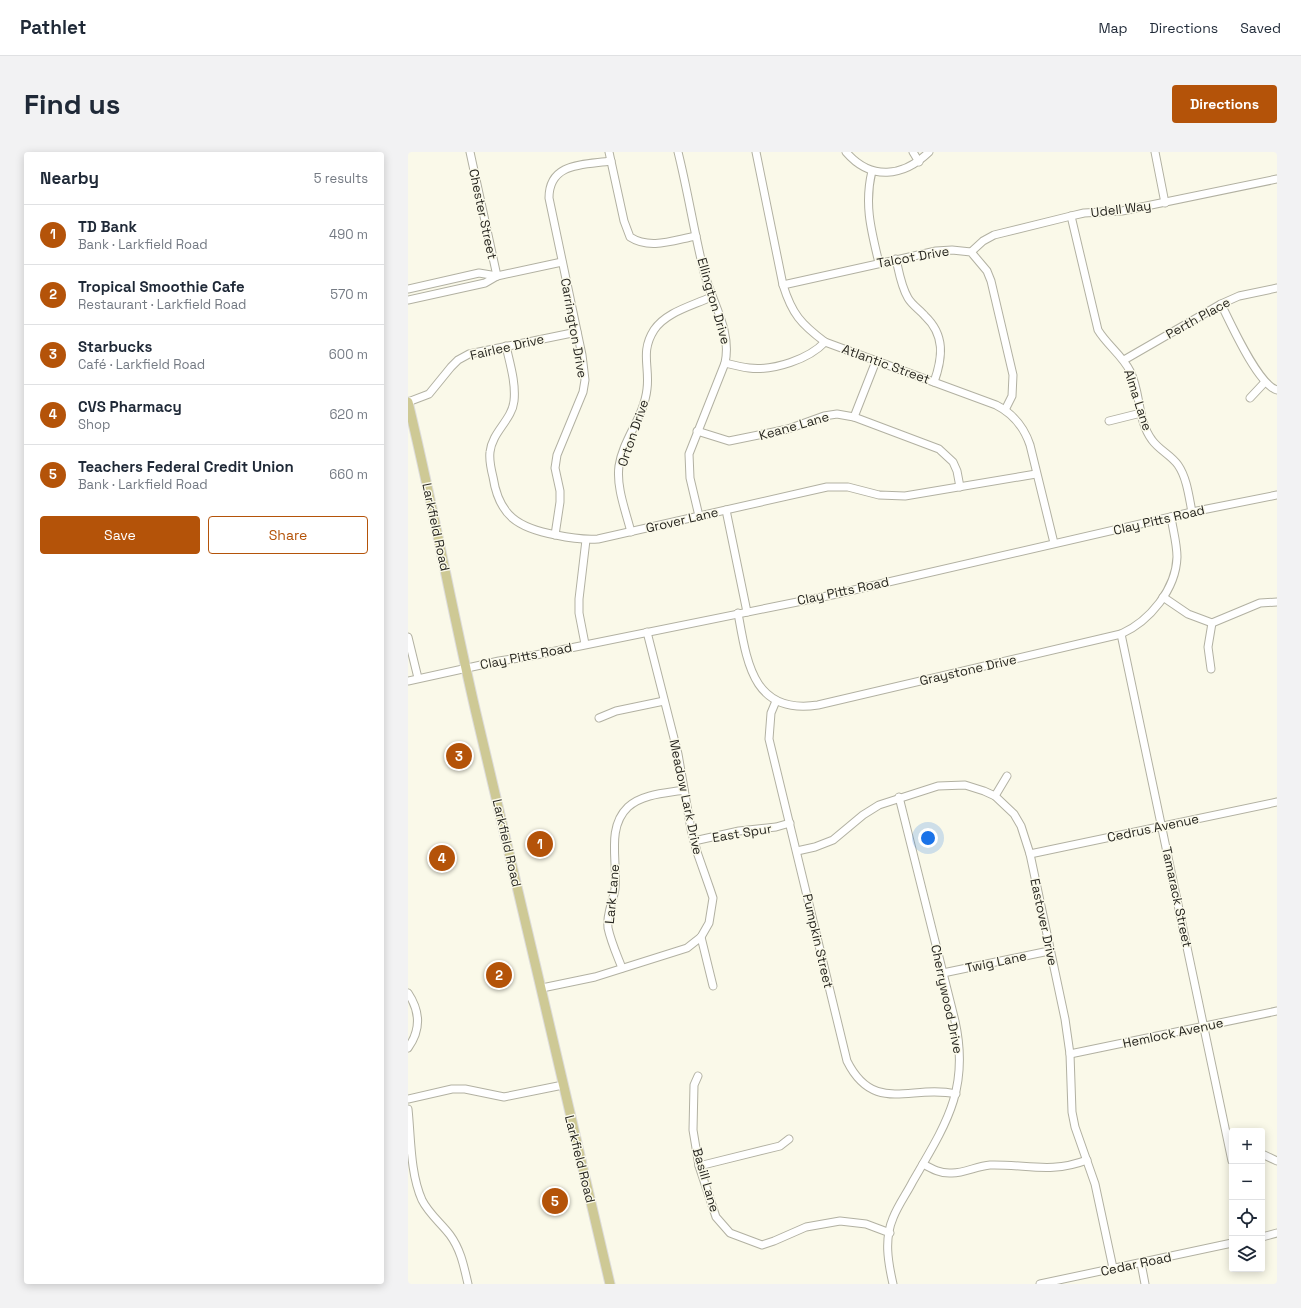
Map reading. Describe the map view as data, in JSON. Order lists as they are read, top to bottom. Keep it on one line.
{"streets":{"main road":["Larkfield Road"],"street":["Udell Way","Chester Street","Talcot Drive","Ellington Drive","Perth Place","Carrington Drive","Fairlee Drive","Atlantic Street","Alma Lane","Keane Lane","Orton Drive","Grover Lane","Clay Pitts Road","Graystone Drive","Meadow Lark Drive","Cedrus Avenue","East Spur","Lark Lane","Tamarack Street","Eastover Drive","Pumpkin Street","Twig Lane","Cherrywood Drive","Hemlock Avenue","Basill Lane","Cedar Road"]},"crossings":[["Udell Way","Talcot Drive"],["Udell Way","Alma Lane"],["Talcot Drive","Atlantic Street"],["Ellington Drive","Keane Lane"],["Ellington Drive","Orton Drive"],["Ellington Drive","Grover Lane"],["Perth Place","Alma Lane"],["Carrington Drive","Fairlee Drive"],["Carrington Drive","Grover Lane"],["Fairlee Drive","Grover Lane"],["Fairlee Drive","Larkfield Road"],["Atlantic Street","Grover Lane"],["Atlantic Street","Clay Pitts Road"],["Alma Lane","Clay Pitts Road"],["Keane Lane","Grover Lane"],["Orton Drive","Grover Lane"],["Clay Pitts Road","Larkfield Road"],["Clay Pitts Road","Graystone Drive"],["Clay Pitts Road","Meadow Lark Drive"],["Larkfield Road","Meadow Lark Drive"],["Graystone Drive","Tamarack Street"],["Graystone Drive","Pumpkin Street"],["Meadow Lark Drive","East Spur"],["Meadow Lark Drive","Lark Lane"],["Cedrus Avenue","Tamarack Street"],["Cedrus Avenue","Eastover Drive"],["East Spur","Pumpkin Street"],["Tamarack Street","Hemlock Avenue"],["Eastover Drive","Pumpkin Street"],["Eastover Drive","Twig Lane"],["Eastover Drive","Cherrywood Drive"],["Eastover Drive","Hemlock Avenue"],["Eastover Drive","Cedar Road"],["Pumpkin Street","Cherrywood Drive"],["Twig Lane","Cherrywood Drive"],["Cherrywood Drive","Basill Lane"]],"page":{"header":"Pathlet","nav":["Map","Directions","Saved"],"buttons":["Directions",["Save","Share"]],"title":"Find us","heading":["Nearby","5 results"],"list":[{"mark":"1","name":"TD Bank","note":"Bank · Larkfield Road","value":"490 m"},{"mark":"2","name":"Tropical Smoothie Cafe","note":"Restaurant · Larkfield Road","value":"570 m"},{"mark":"3","name":"Starbucks","note":"Café · Larkfield Road","value":"600 m"},{"mark":"4","name":"CVS Pharmacy","note":"Shop","value":"620 m"},{"mark":"5","name":"Teachers Federal Credit Union","note":"Bank · Larkfield Road","value":"660 m"}],"pins":["3","1","4","2","5"],"map_buttons":["+","−"]}}
